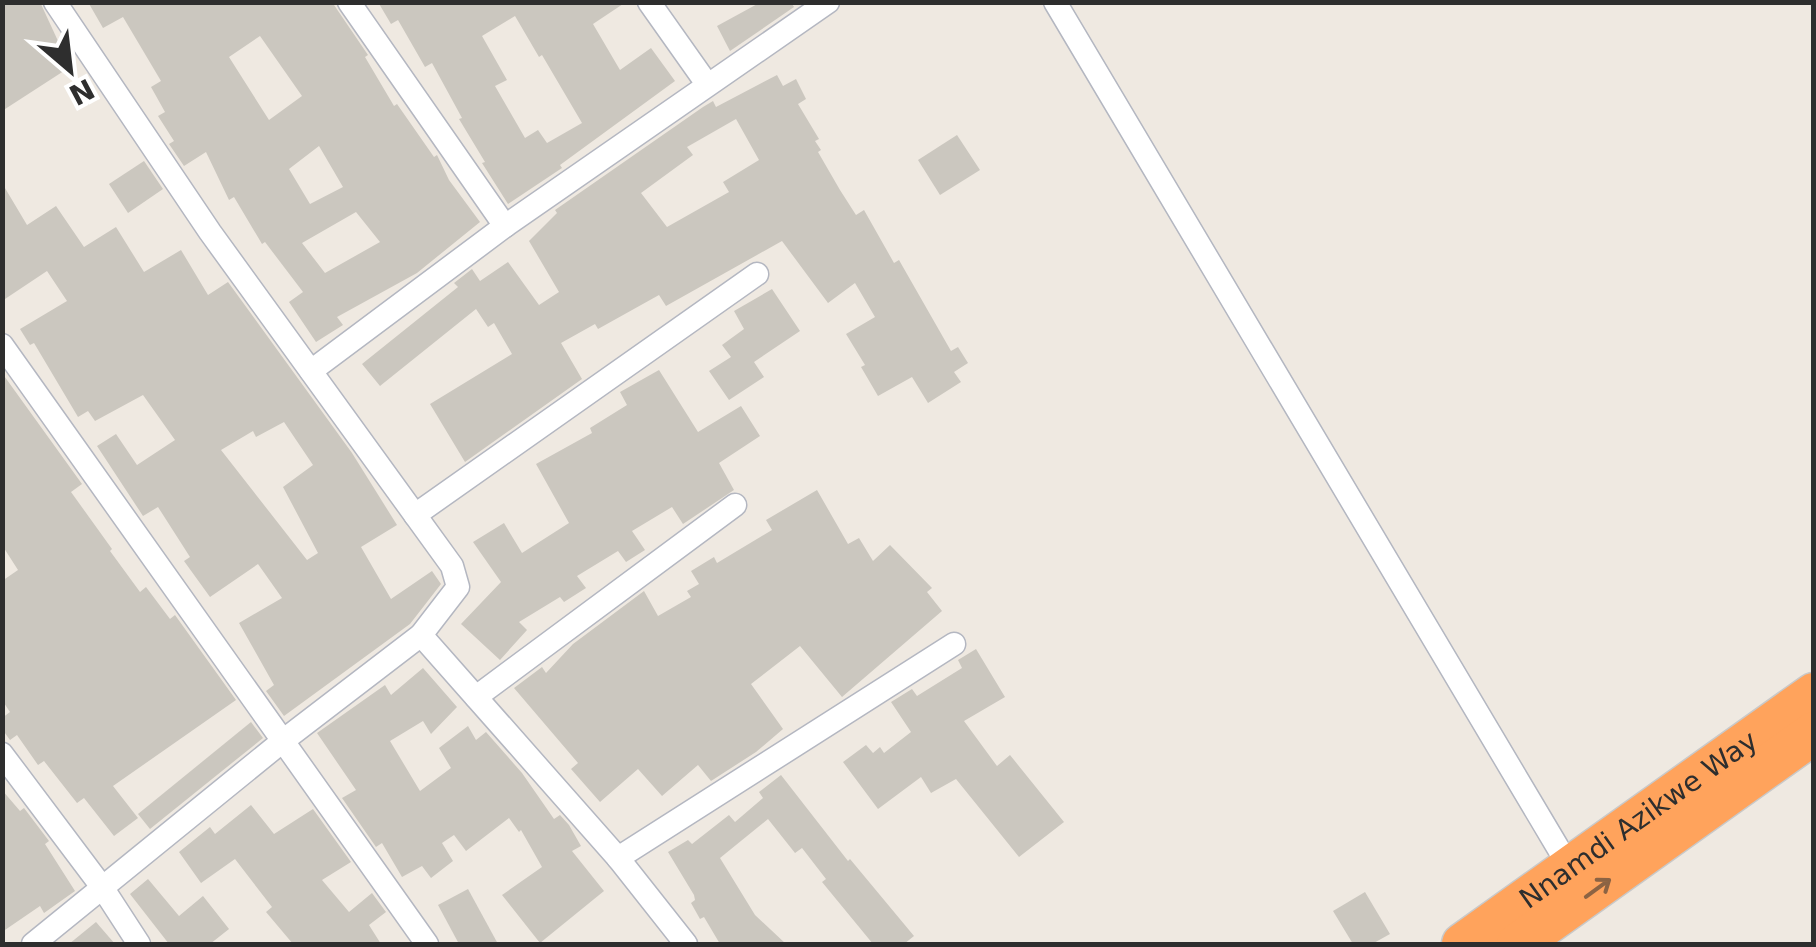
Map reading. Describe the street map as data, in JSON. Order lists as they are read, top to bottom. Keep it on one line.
{"streets":{"highway":["Nnamdi Azikwe Way"]},"north":"bottom right"}
